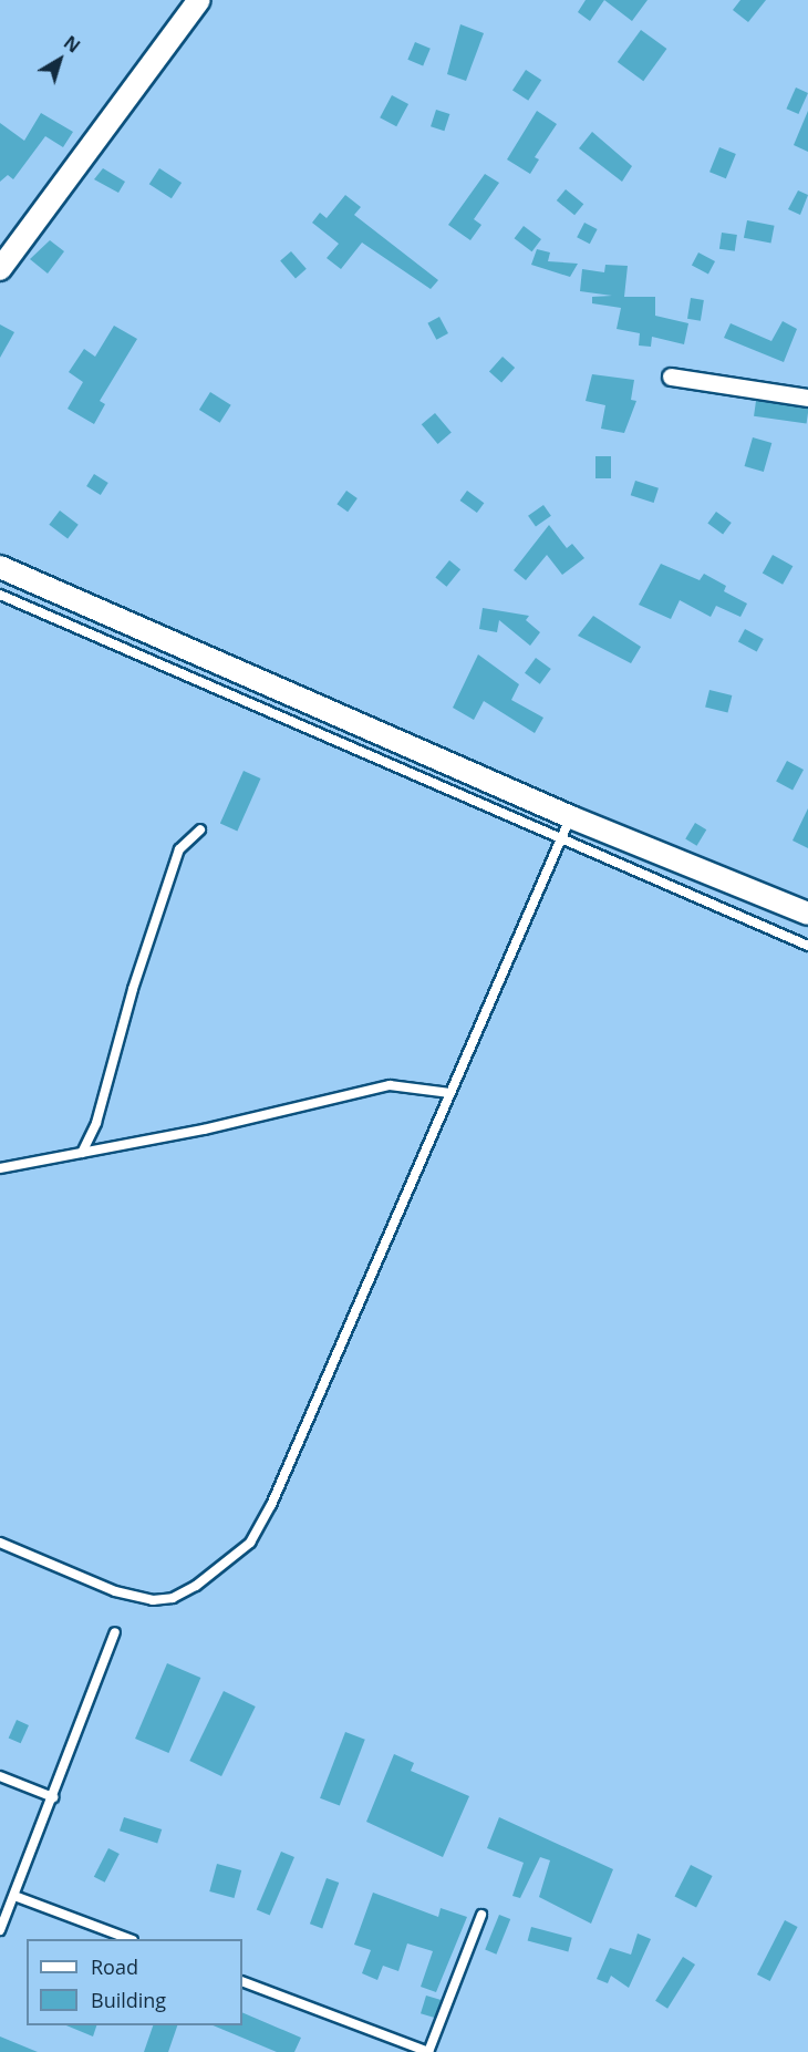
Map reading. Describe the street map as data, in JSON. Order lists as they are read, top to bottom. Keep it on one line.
{"legend":["Road","Building"],"north":"top right"}
